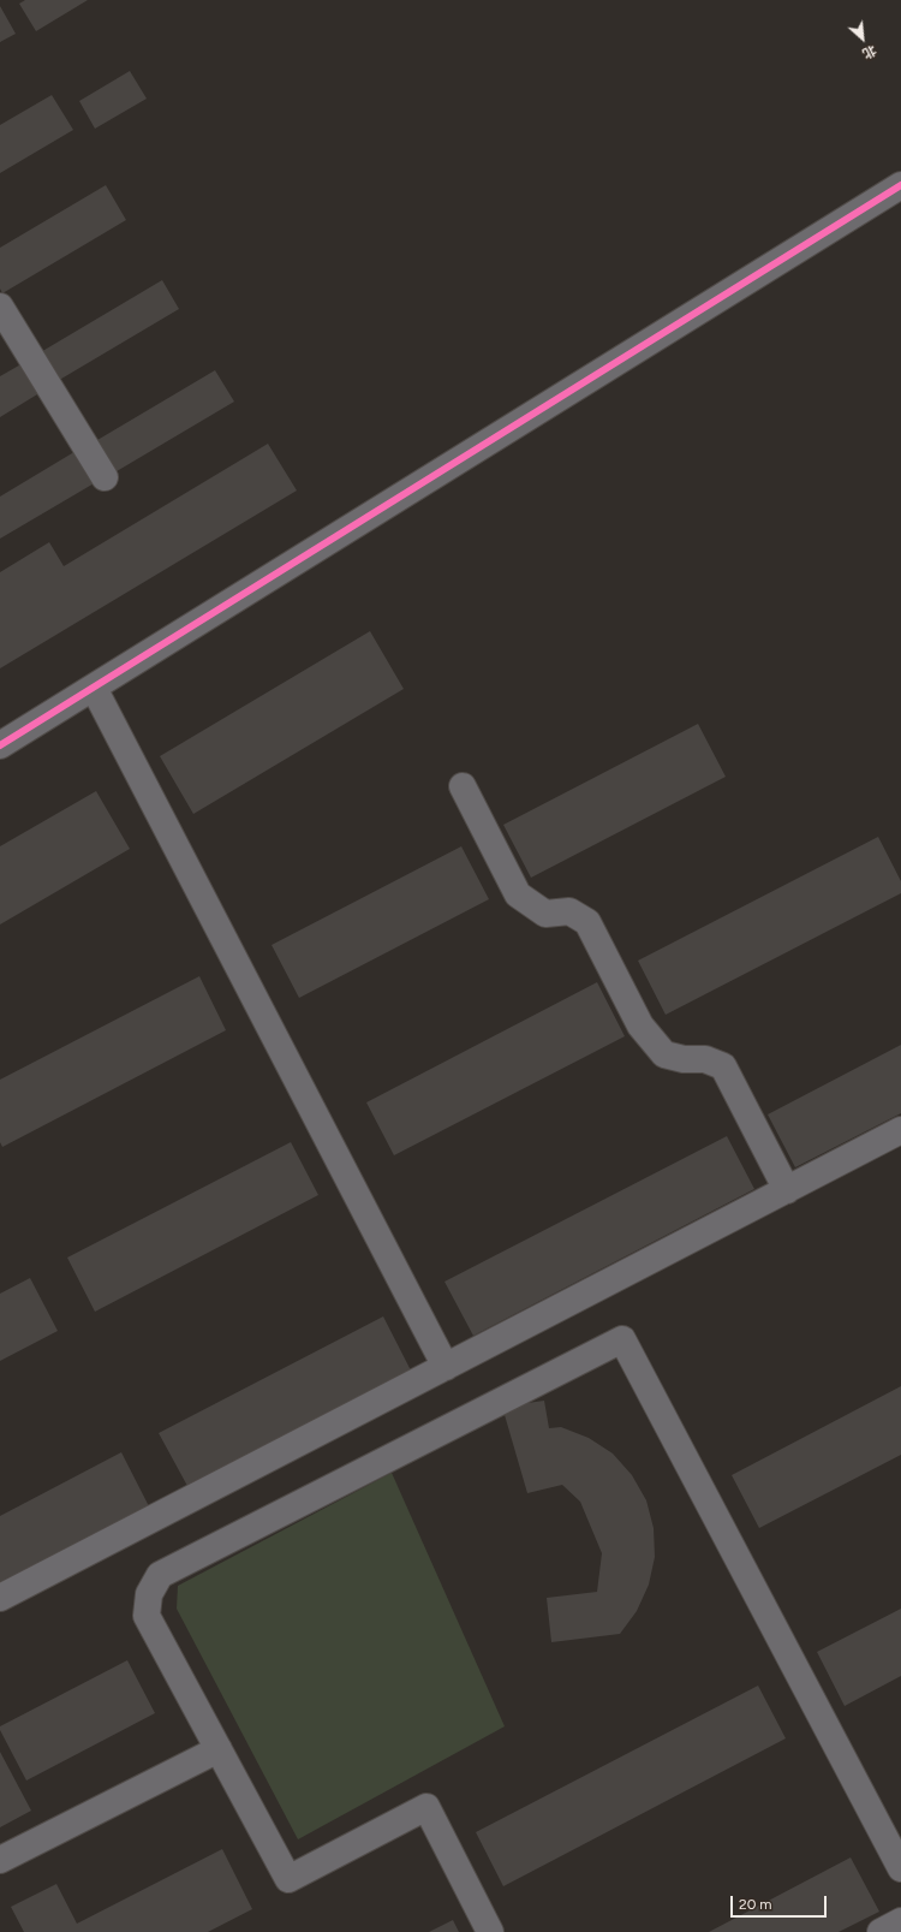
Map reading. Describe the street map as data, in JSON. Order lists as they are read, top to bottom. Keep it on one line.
{"scale_bar":"20 m","north":"bottom right"}
